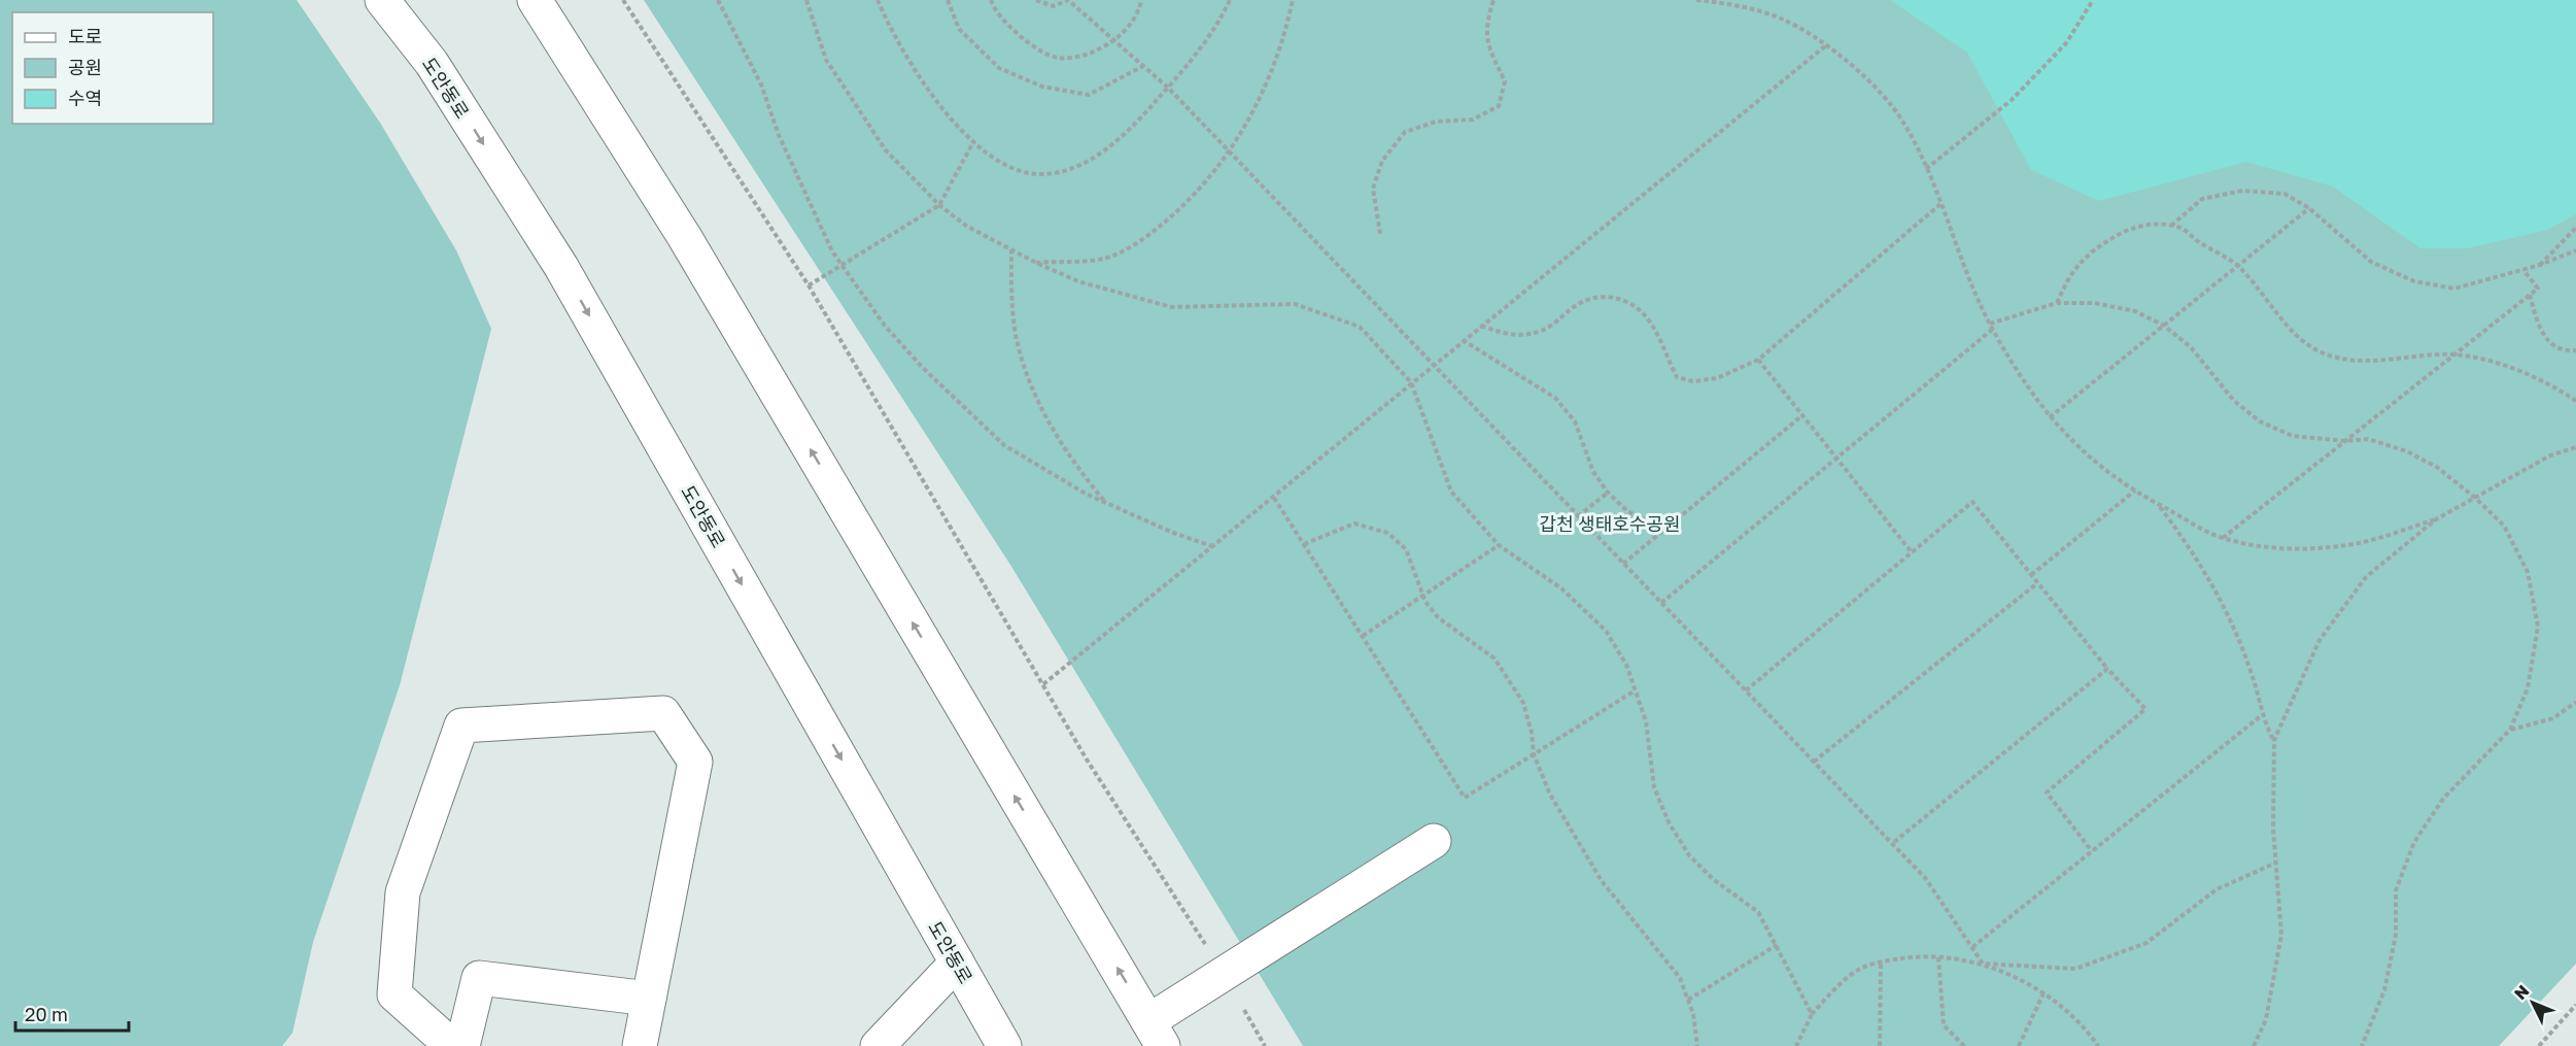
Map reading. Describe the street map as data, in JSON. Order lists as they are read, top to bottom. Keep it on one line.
{"streets":{"main road":["도안동로"]},"parks":["갑천 생태호수공원"],"legend":["도로","공원","수역"],"scale_bar":"20 m","north":"top left"}
